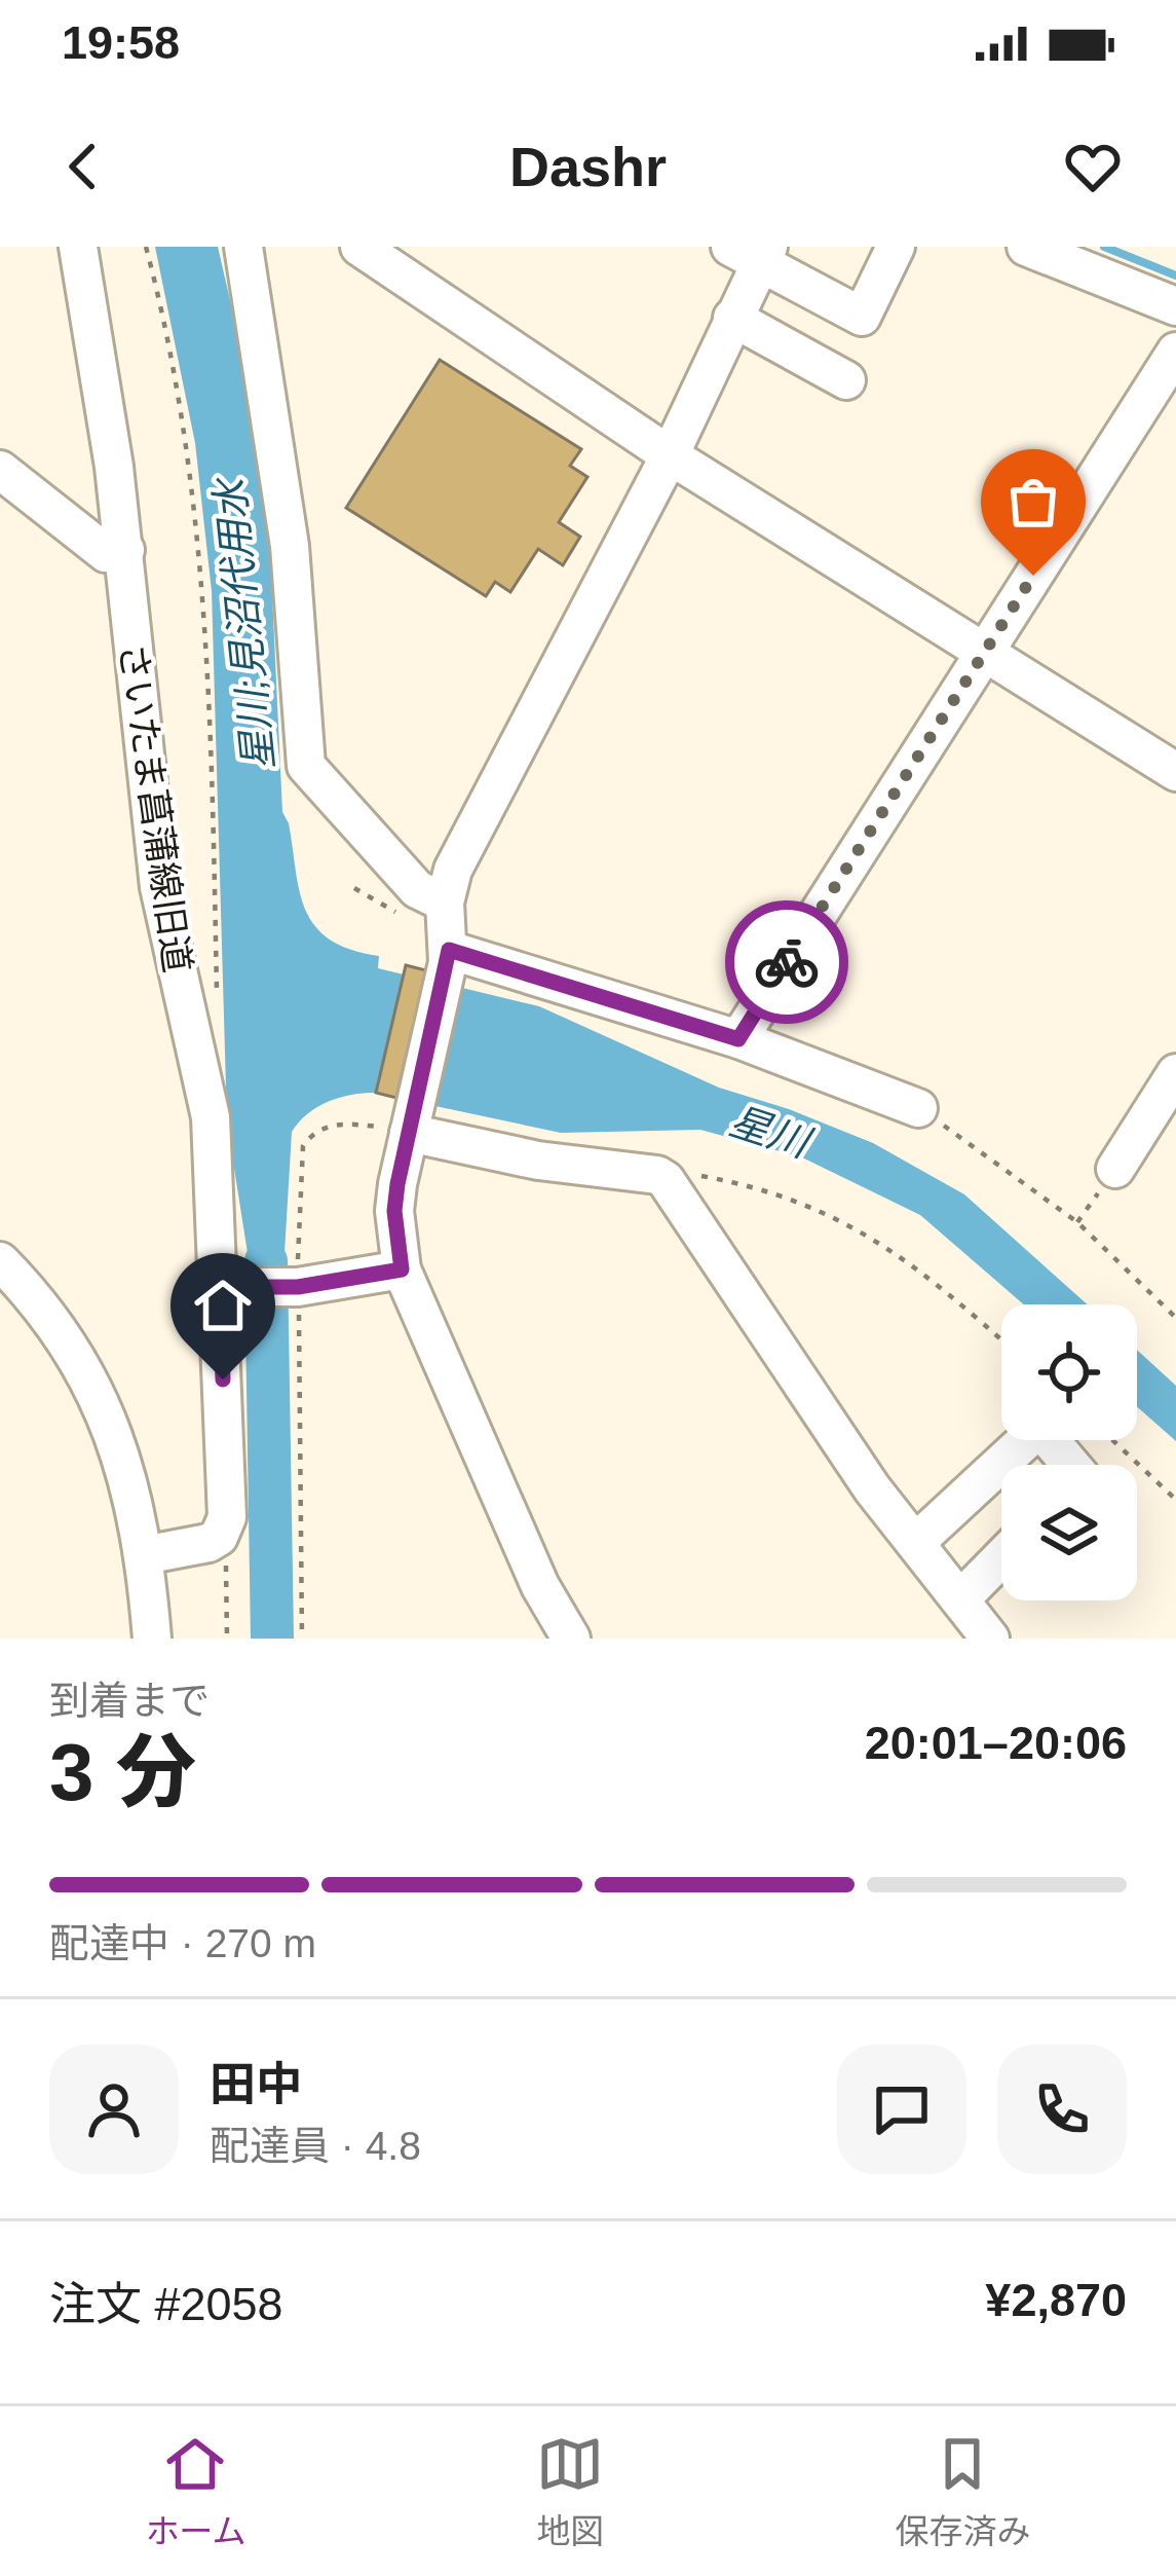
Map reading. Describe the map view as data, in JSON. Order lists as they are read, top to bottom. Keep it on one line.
{"streets":{"street":["さいたま菖蒲線旧道"]},"water":["星川;見沼代用水","星川"],"page":{"status":"19:58","header":"Dashr","heading":["3 分","到着まで","20:01–20:06"],"panel":["田中","配達員 · 4.8","注文 #2058","¥2,870"],"bar":"配達中 · 270 m","tabs":["ホーム","地図","保存済み"]}}
